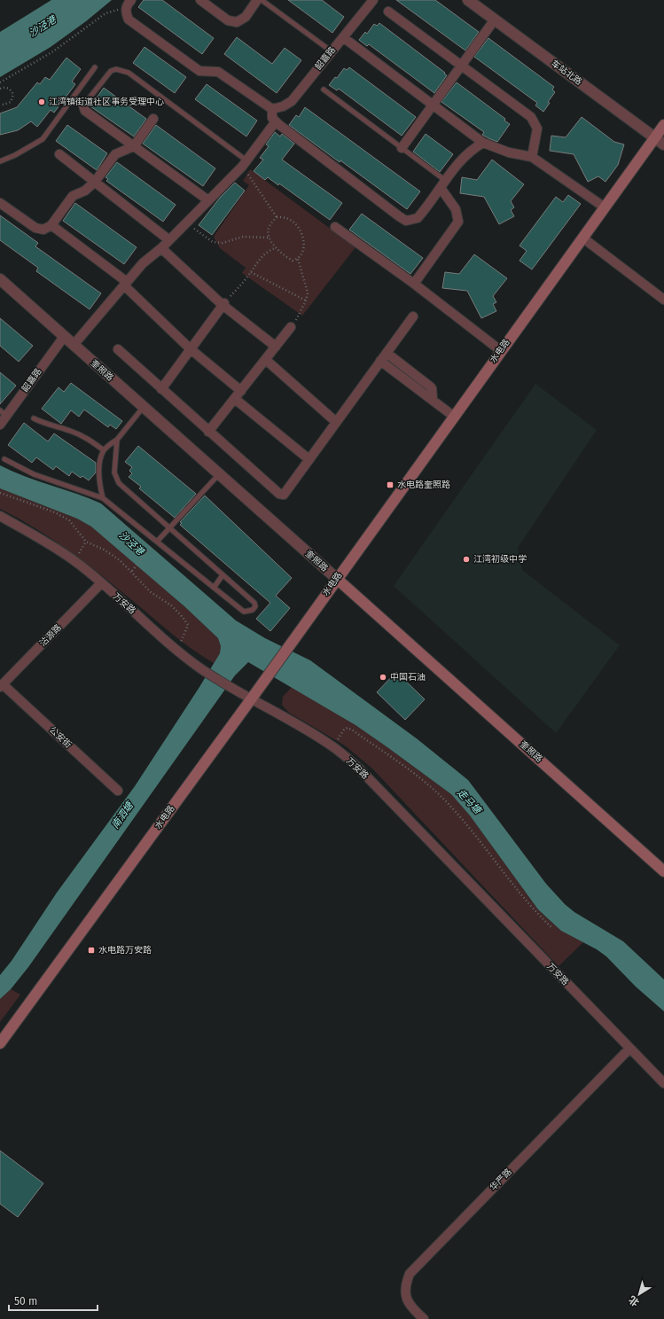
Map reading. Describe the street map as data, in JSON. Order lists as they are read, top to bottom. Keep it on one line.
{"streets":{"main road":["水电路","奎照路"],"street":["韶嘉路","车站北路","万安路","沽源路","公安街","华严路"]},"crossings":[["韶嘉路","奎照路"],["车站北路","水电路"],["水电路","奎照路"],["水电路","万安路"],["万安路","沽源路"],["万安路","华严路"],["沽源路","公安街"]],"water":["沙泾港","走马塘","南泗塘"],"places":{"other":["江湾镇街道社区事务受理中心","江湾初级中学","中国石油"],"transit":["水电路奎照路","水电路万安路"]},"scale_bar":"50 m","north":"bottom left"}
